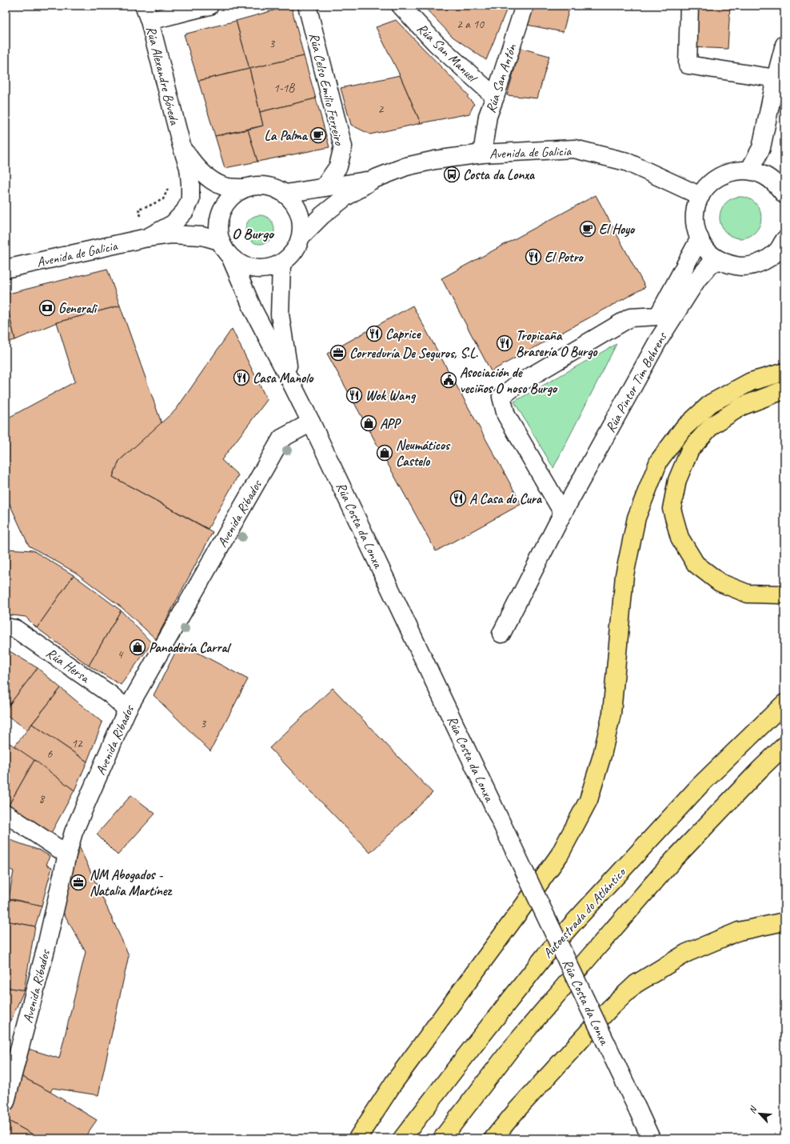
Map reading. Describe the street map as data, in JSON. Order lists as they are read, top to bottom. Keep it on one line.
{"streets":{"highway":["Autoestrada do Atlántico"],"main road":["Rúa San Manuel","Rúa Alexandre Bóveda","Rúa San Antón","Rúa Celso Emilio Ferreiro","Avenida de Galicia","Rúa Pintor Tim Behrens","Avenida Ribados","Rúa Costa da Lonxa","Rúa Hersa"]},"crossings":[["Rúa San Manuel","Rúa San Antón"],["Rúa Alexandre Bóveda","Avenida de Galicia"],["Rúa San Antón","Avenida de Galicia"],["Avenida Ribados","Rúa Costa da Lonxa"],["Avenida Ribados","Rúa Hersa"]],"districts":["O Burgo"],"places":{"cafe":["La Palma","El Hoyo"],"bus stop":["Costa da Lonxa"],"restaurant":["El Potro","Caprice","Tropicaña Brasería O Burgo","Casa Manolo","Wok Wang","A Casa do Cura"],"bank":["Generali"],"office":["Correduría De Seguros, S.L.","NM Abogados - Natalia Martínez"],"public building":["Asociación de veciños O noso Burgo"],"shop":["APP","Neumáticos Castelo","Panadería Carral"]},"house_numbers":["2 a 10","3","1-1B","2","4","3","12","6","8"],"north":"top left"}
